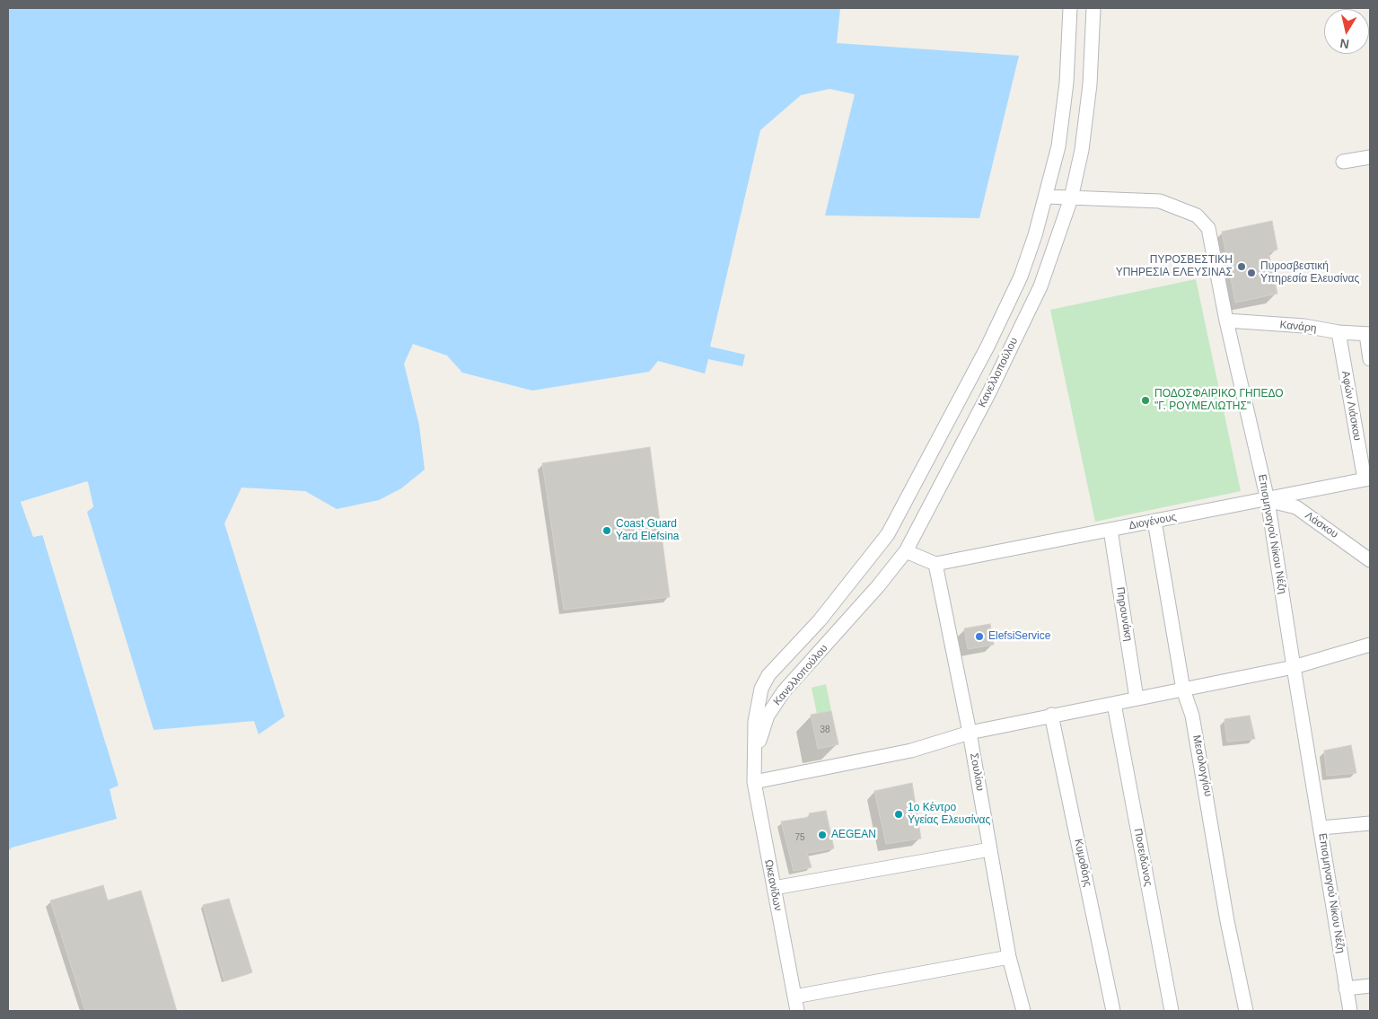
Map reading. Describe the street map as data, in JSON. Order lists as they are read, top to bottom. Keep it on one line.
{"streets":{"street":["Κανάρη","Κανελλοπούλου","Αφών Λιάσκου","Διογένους","Λάσκου","Επισμηναγού Νίκου Νέζη","Πηρουνάκη","Μεσολογγίου","Σουλίου","Ποσειδώνος","Κυμοθόης","Ωκεανίδων"]},"crossings":[["Κανάρη","Αφών Λιάσκου"],["Κανάρη","Επισμηναγού Νίκου Νέζη"],["Κανελλοπούλου","Επισμηναγού Νίκου Νέζη"],["Κανελλοπούλου","Ωκεανίδων"],["Αφών Λιάσκου","Διογένους"],["Διογένους","Λάσκου"],["Διογένους","Επισμηναγού Νίκου Νέζη"],["Διογένους","Πηρουνάκη"],["Διογένους","Μεσολογγίου"],["Διογένους","Σουλίου"],["Λάσκου","Επισμηναγού Νίκου Νέζη"]],"places":["ΠΥΡΟΣΒΕΣΤΙΚΗ ΥΠΗΡΕΣΙΑ ΕΛΕΥΣΙΝΑΣ","Πυροσβεστική Υπηρεσία Ελευσίνας","ΠΟΔΟΣΦΑΙΡΙΚΟ ΓΗΠΕΔΟ \"Γ. ΡΟΥΜΕΛΙΩΤΗΣ\"","Coast Guard Yard Elefsina","ElefsiService","1ο Κέντρο Υγείας Ελευσίνας","AEGEAN"],"house_numbers":["38","75"],"north":"bottom"}
